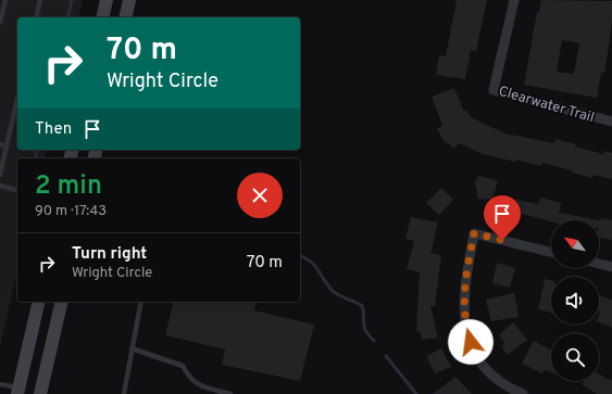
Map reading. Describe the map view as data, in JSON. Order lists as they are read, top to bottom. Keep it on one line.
{"streets":{"street":["Clearwater Trail"]},"north":"top left","page":{"turn":["70 m","Wright Circle"],"then":"Then","heading":["2 min","90 m · 17:43"],"list":[{"name":"Turn right","note":"Wright Circle","value":"70 m"}]}}
